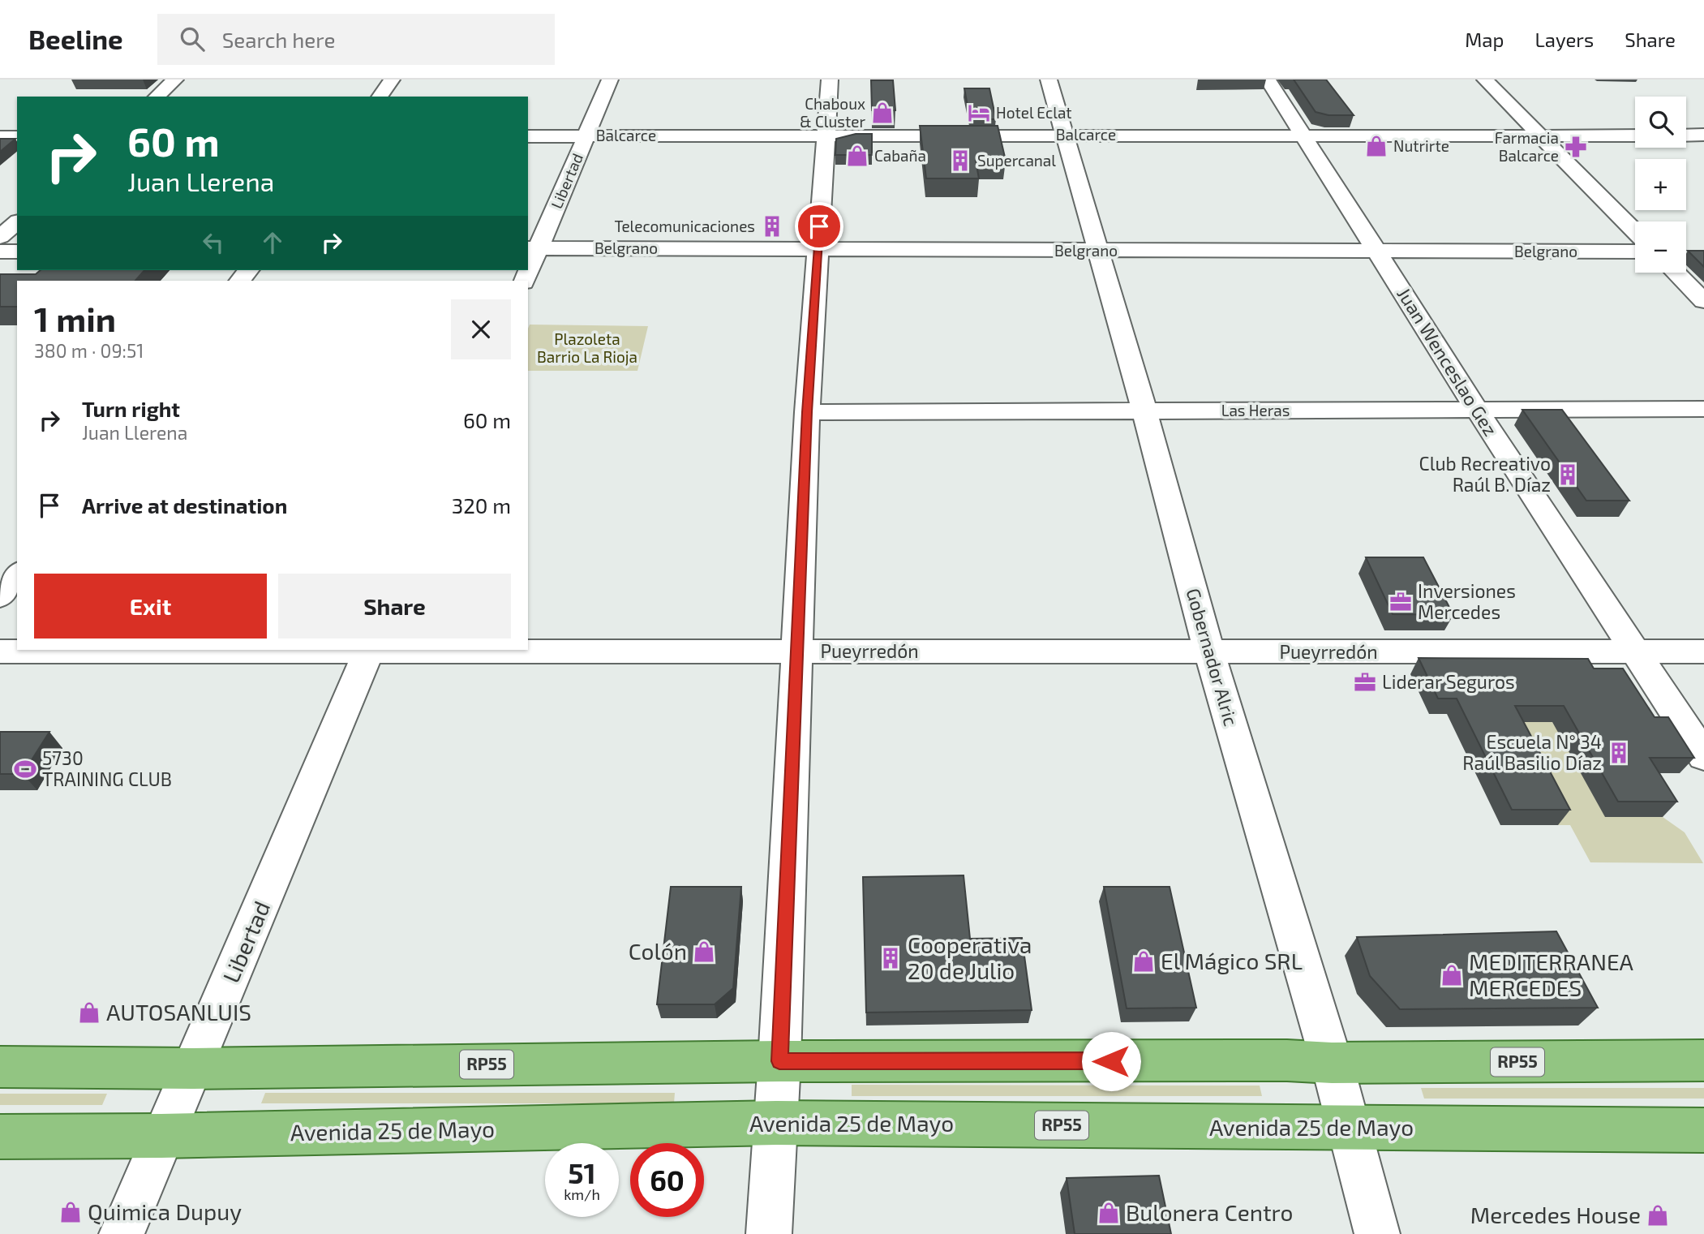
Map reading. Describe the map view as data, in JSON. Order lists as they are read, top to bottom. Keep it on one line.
{"streets":{"main road":["RP55","Avenida 25 de Mayo"],"street":["Balcarce","Libertad","Belgrano","Juan Wenceslao Gez","Las Heras","Pueyrredón","Gobernador Alric"]},"crossings":[["Balcarce","Libertad"],["Balcarce","Juan Wenceslao Gez"],["Balcarce","Gobernador Alric"],["Libertad","Belgrano"],["Libertad","Pueyrredón"],["Libertad","RP55"],["Libertad","Avenida 25 de Mayo"],["Belgrano","Juan Wenceslao Gez"],["Belgrano","Gobernador Alric"],["Juan Wenceslao Gez","Las Heras"],["Juan Wenceslao Gez","Pueyrredón"],["Las Heras","Gobernador Alric"],["Pueyrredón","Gobernador Alric"],["Gobernador Alric","RP55"],["Gobernador Alric","Avenida 25 de Mayo"]],"parks":["Plazoleta Barrio La Rioja"],"places":{"shop":["Chaboux & Cluster","Nutrirte","Cabaña","Colón","El Mágico SRL","MEDITERRANEA MERCEDES","AUTOSANLUIS","Quimica Dupuy","Bulonera Centro","Mercedes House"],"hotel":["Hotel Eclat"],"pharmacy":["Farmacia Balcarce"],"building":["Supercanal","Telecomunicaciones","Club Recreativo Raúl B. Díaz","Escuela N° 34 Raúl Basilio Díaz","Cooperativa 20 de Julio"],"office":["Inversiones Mercedes","Liderar Seguros"],"sports":["5730 TRAINING CLUB"]},"page":{"header":"Beeline","search":"Search here","nav":["Map","Layers","Share"],"map_buttons":["+","−"],"turn":["60 m","Juan Llerena"],"heading":["1 min","380 m · 09:51"],"list":[{"name":"Turn right","note":"Juan Llerena","value":"60 m"},{"name":"Arrive at destination","value":"320 m"}],"buttons":["Exit","Share"],"speed":"51 km/h","limit":"60"}}
